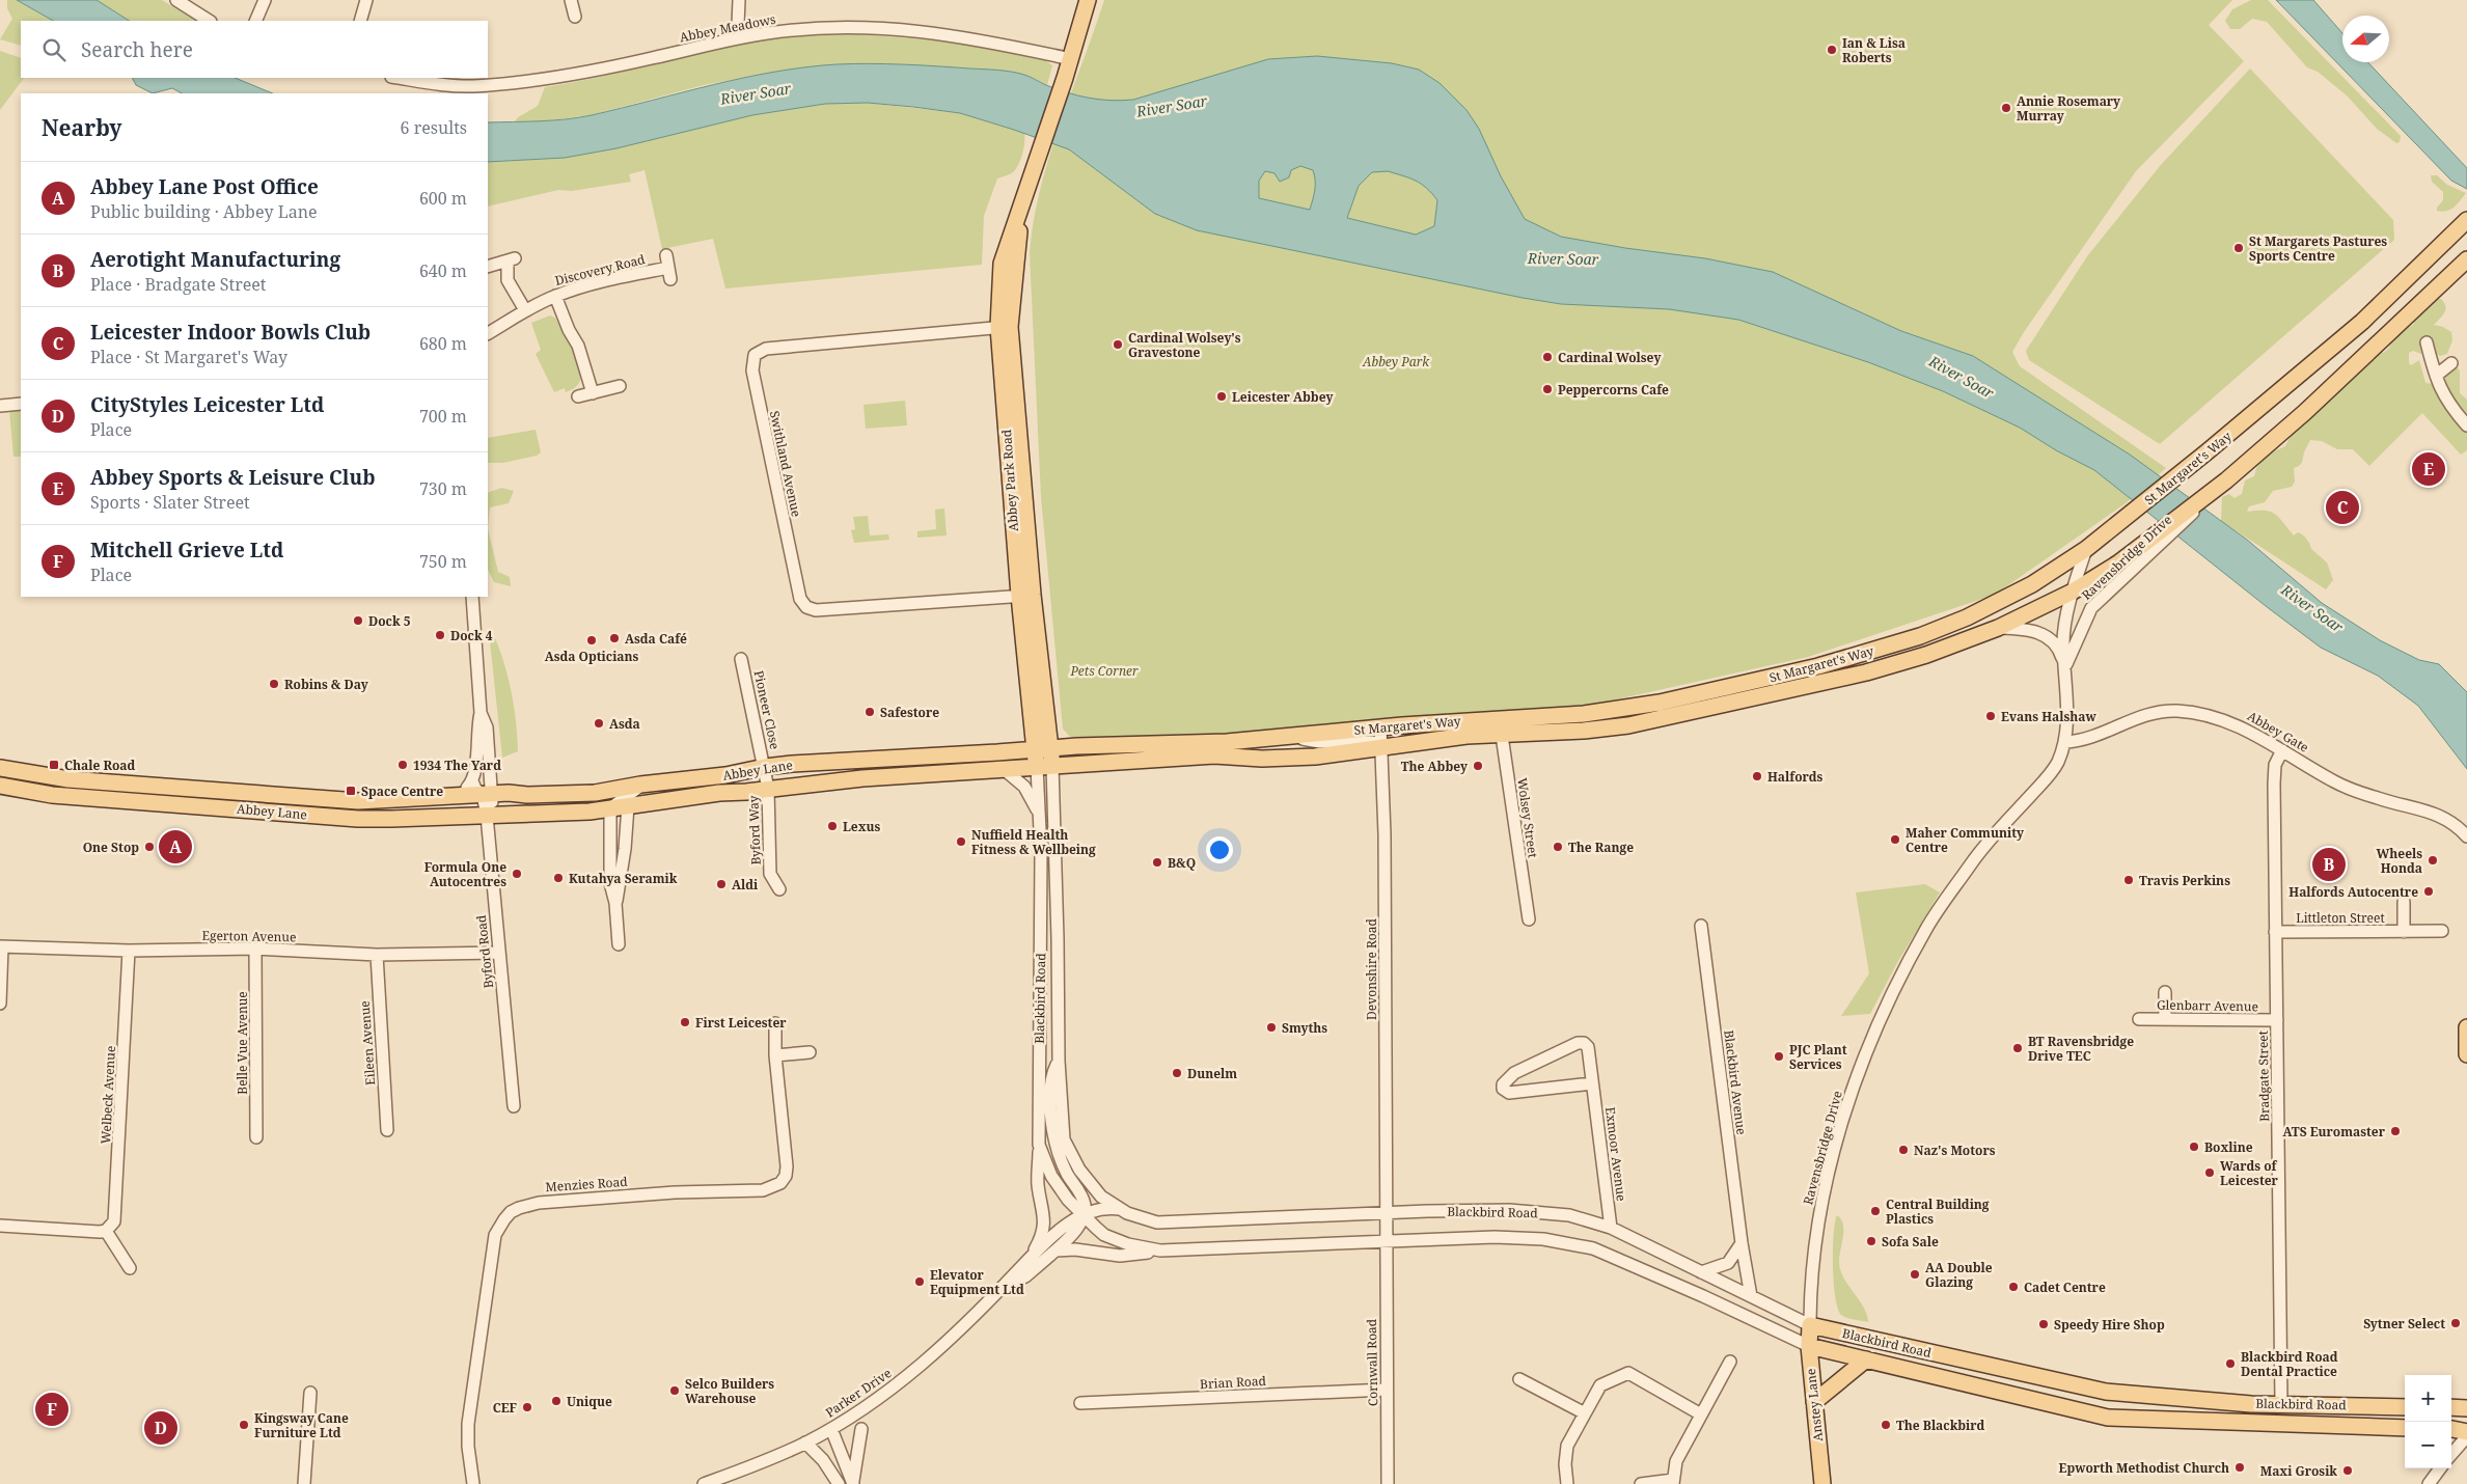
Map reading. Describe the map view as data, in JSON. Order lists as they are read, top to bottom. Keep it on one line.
{"streets":{"main road":["St Margaret's Way","Abbey Park Road","Abbey Lane","Blackbird Road","Anstey Lane"],"street":["Abbey Meadows","Discovery Road","Swithland Avenue","Ravensbridge Drive","Pioneer Close","Abbey Gate","Wolsey Street","Byford Way","Littleton Street","Egerton Avenue","Byford Road","Devonshire Road","Glenbarr Avenue","Belle Vue Avenue","Eileen Avenue","Bradgate Street","Blackbird Avenue","Welbeck Avenue","Exmoor Avenue","Menzies Road","Cornwall Road","Brian Road","Parker Drive"]},"crossings":[["Abbey Meadows","Abbey Park Road"],["Swithland Avenue","Abbey Park Road"],["St Margaret's Way","Abbey Park Road"],["St Margaret's Way","Ravensbridge Drive"],["St Margaret's Way","Abbey Lane"],["St Margaret's Way","Wolsey Street"],["St Margaret's Way","Devonshire Road"],["St Margaret's Way","Blackbird Road"],["Abbey Park Road","Abbey Lane"],["Abbey Park Road","Blackbird Road"],["Ravensbridge Drive","Abbey Gate"],["Ravensbridge Drive","Blackbird Road"],["Ravensbridge Drive","Anstey Lane"],["Pioneer Close","Abbey Lane"],["Pioneer Close","Byford Way"],["Abbey Gate","Bradgate Street"],["Abbey Lane","Byford Way"],["Abbey Lane","Byford Road"],["Abbey Lane","Blackbird Road"],["Littleton Street","Bradgate Street"],["Egerton Avenue","Byford Road"],["Egerton Avenue","Belle Vue Avenue"],["Egerton Avenue","Eileen Avenue"],["Egerton Avenue","Welbeck Avenue"],["Devonshire Road","Blackbird Road"],["Blackbird Road","Bradgate Street"],["Blackbird Road","Blackbird Avenue"],["Blackbird Road","Exmoor Avenue"],["Blackbird Road","Cornwall Road"],["Blackbird Road","Parker Drive"],["Blackbird Road","Anstey Lane"],["Glenbarr Avenue","Bradgate Street"],["Cornwall Road","Brian Road"]],"water":["River Soar"],"parks":["Abbey Park","Pets Corner"],"places":{"other":["Ian & Lisa Roberts","Annie Rosemary Murray","St Margarets Pastures Sports Centre","Cardinal Wolsey's Gravestone","Cardinal Wolsey","Peppercorns Cafe","Leicester Abbey","Dock 5","Dock 4","Asda Café","Asda Opticians","Robins & Day","Safestore","Evans Halshaw","Asda","1934 The Yard","The Abbey","Halfords","Lexus","Maher Community Centre","Nuffield Health Fitness & Wellbeing","One Stop","The Range","Wheels Honda","B&Q","Formula One Autocentres","Kutahya Seramik","Travis Perkins","Aldi","Halfords Autocentre","First Leicester","Smyths","BT Ravensbridge Drive TEC","PJC Plant Services","Dunelm","ATS Euromaster","Boxline","Naz's Motors","Wards of Leicester","Central Building Plastics","Sofa Sale","AA Double Glazing","Elevator Equipment Ltd","Cadet Centre","Sytner Select","Speedy Hire Shop","Blackbird Road Dental Practice","Selco Builders Warehouse","Unique","CEF","Kingsway Cane Furniture Ltd","The Blackbird","Epworth Methodist Church","Maxi Grosik"],"transit":["Chale Road","Space Centre"]},"north":"left","page":{"search":"Search here","heading":["Nearby","6 results"],"list":[{"mark":"A","name":"Abbey Lane Post Office","note":"Public building · Abbey Lane","value":"600 m"},{"mark":"B","name":"Aerotight Manufacturing","note":"Place · Bradgate Street","value":"640 m"},{"mark":"C","name":"Leicester Indoor Bowls Club","note":"Place · St Margaret's Way","value":"680 m"},{"mark":"D","name":"CityStyles Leicester Ltd","note":"Place","value":"700 m"},{"mark":"E","name":"Abbey Sports & Leisure Club","note":"Sports · Slater Street","value":"730 m"},{"mark":"F","name":"Mitchell Grieve Ltd","note":"Place","value":"750 m"}],"pins":["E","C","A","B","F","D"],"map_buttons":["+","−"]}}
